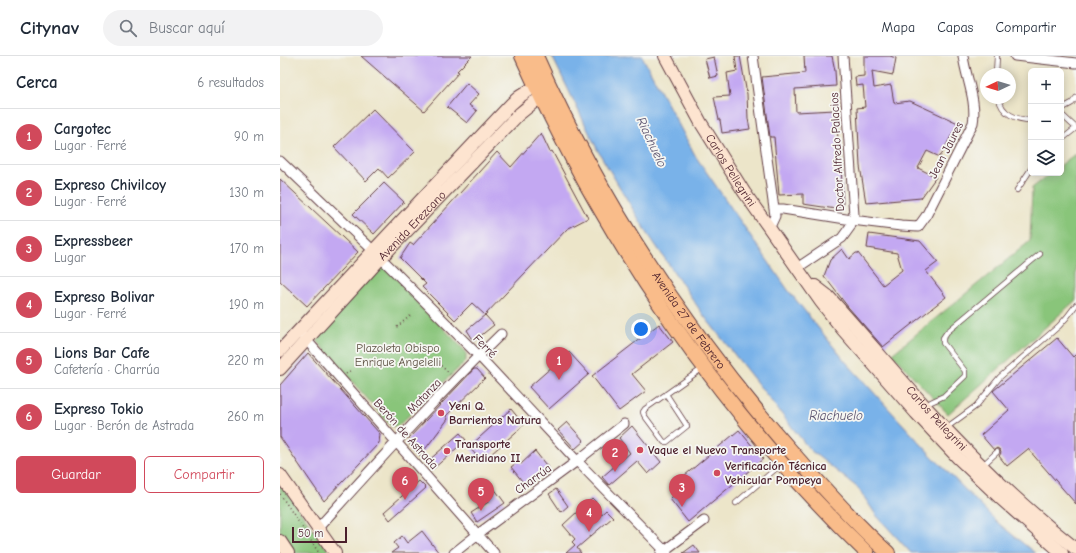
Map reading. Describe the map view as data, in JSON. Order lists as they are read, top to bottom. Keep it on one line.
{"streets":{"main road":["Carlos Pellegrini","Avenida Erezcano","Avenida 27 de Febrero"],"street":["Jean Jaures","Doctor Alfredo Palacios","Ferré","Matanza","Berón de Astrada","Charrúa"]},"crossings":[["Jean Jaures","Doctor Alfredo Palacios"],["Doctor Alfredo Palacios","Carlos Pellegrini"],["Avenida Erezcano","Avenida 27 de Febrero"],["Avenida Erezcano","Ferré"],["Avenida Erezcano","Berón de Astrada"],["Ferré","Matanza"],["Ferré","Charrúa"],["Matanza","Berón de Astrada"],["Berón de Astrada","Charrúa"]],"water":["Riachuelo"],"parks":["Plazoleta Obispo Enrique Angelelli"],"places":["Yeni Q. Barrientos Natura","Vaque el Nuevo Transporte","Transporte Meridiano II","Verificación Técnica Vehicular Pompeya"],"scale_bar":"50 m","north":"left","page":{"header":"Citynav","search":"Buscar aquí","nav":["Mapa","Capas","Compartir"],"heading":["Cerca","6 resultados"],"map_buttons":["+","−"],"list":[{"mark":"1","name":"Cargotec","note":"Lugar · Ferré","value":"90 m"},{"mark":"2","name":"Expreso Chivilcoy","note":"Lugar · Ferré","value":"130 m"},{"mark":"3","name":"Expressbeer","note":"Lugar","value":"170 m"},{"mark":"4","name":"Expreso Bolivar","note":"Lugar · Ferré","value":"190 m"},{"mark":"5","name":"Lions Bar Cafe","note":"Cafetería · Charrúa","value":"220 m"},{"mark":"6","name":"Expreso Tokio","note":"Lugar · Berón de Astrada","value":"260 m"}],"pins":["1","2","6","3","5","4"],"buttons":["Guardar","Compartir"],"scale":"50 m"}}
